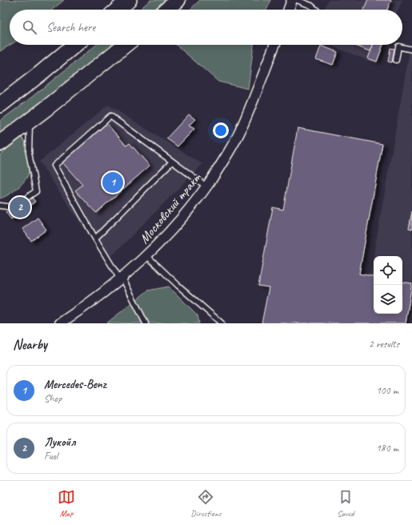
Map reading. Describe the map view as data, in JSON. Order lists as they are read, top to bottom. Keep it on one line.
{"streets":{"street":["Московский тракт"]},"page":{"search":"Search here","pins":["1","2"],"heading":["Nearby","2 results"],"list":[{"mark":"1","name":"Mercedes-Benz","note":"Shop","value":"100 m"},{"mark":"2","name":"Лукойл","note":"Fuel","value":"180 m"}],"nav":["Map","Directions","Saved"]}}
